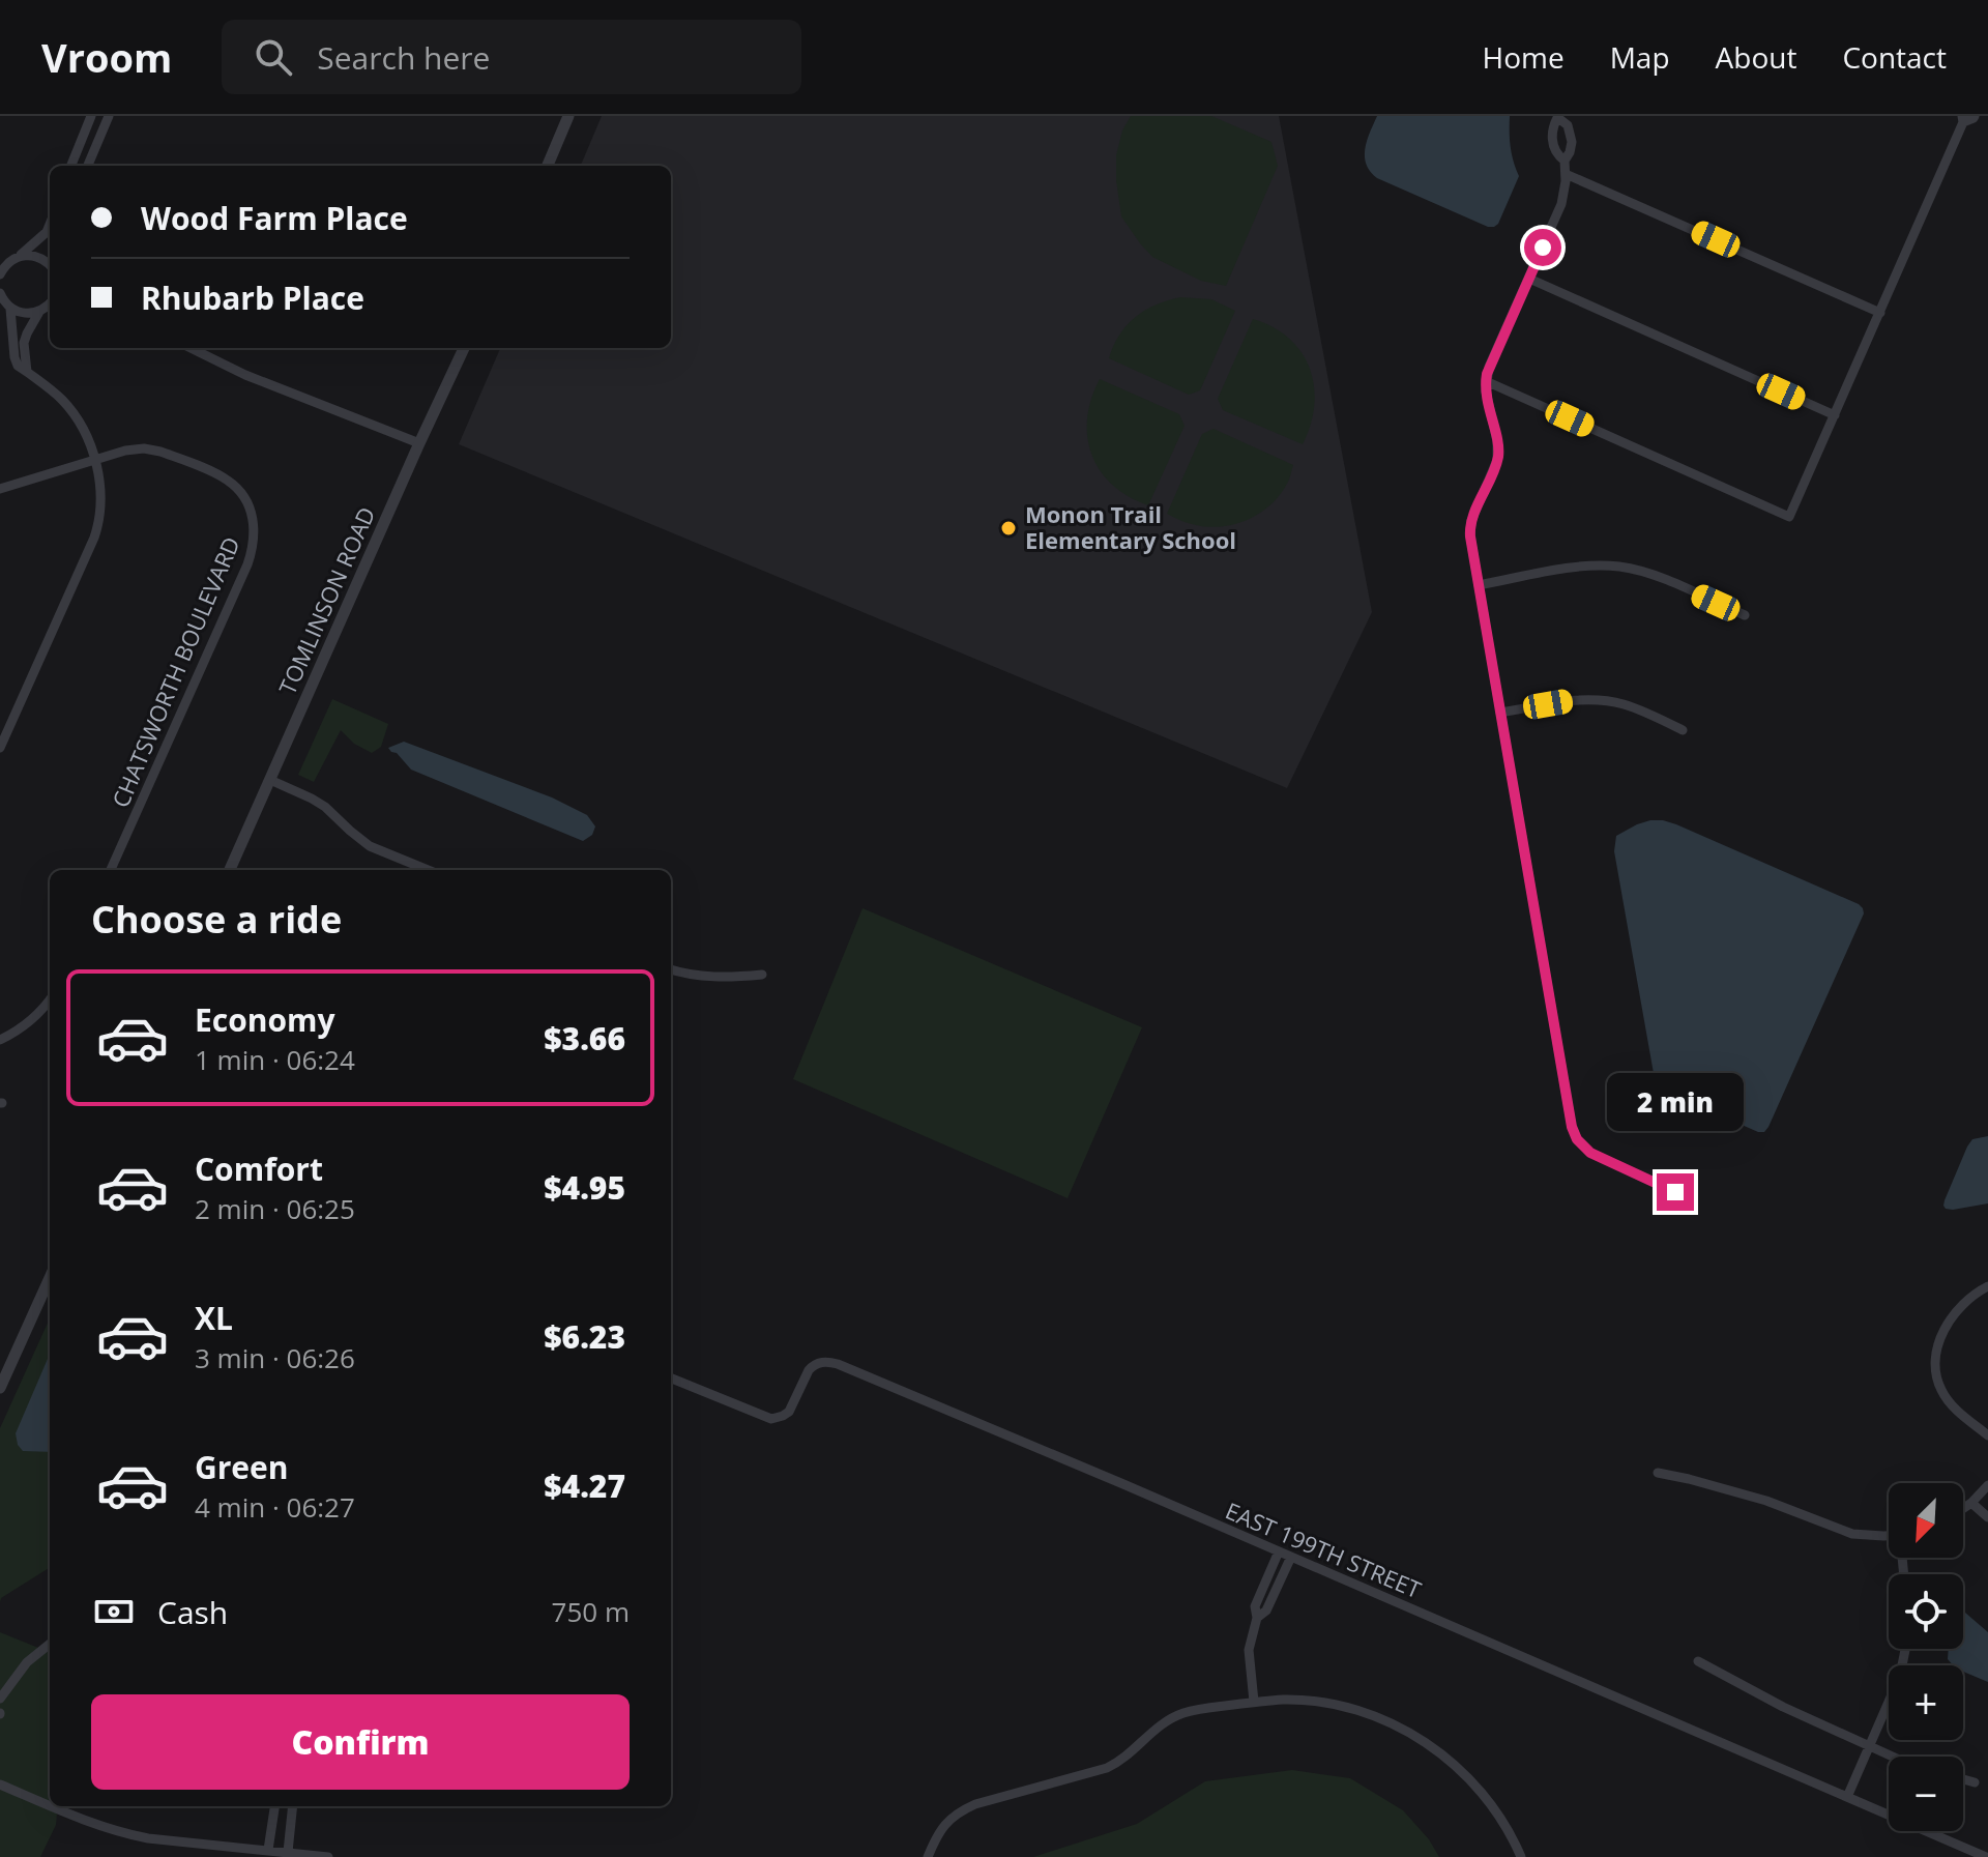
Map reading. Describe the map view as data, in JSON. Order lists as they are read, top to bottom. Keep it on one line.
{"streets":{"street":["TOMLINSON ROAD","CHATSWORTH BOULEVARD","EAST 199TH STREET"]},"places":["Monon Trail Elementary School"],"north":"bottom left","page":{"header":"Vroom","search":"Search here","nav":["Home","Map","About","Contact"],"banner":["Wood Farm Place","Rhubarb Place"],"heading":"Choose a ride","list":[{"name":"Economy","note":"1 min · 06:24","value":"$3.66"},{"name":"Comfort","note":"2 min · 06:25","value":"$4.95"},{"name":"XL","note":"3 min · 06:26","value":"$6.23"},{"name":"Green","note":"4 min · 06:27","value":"$4.27"}],"bubble":"2 min","map_buttons":["+","−"],"pay":["Cash","750 m"],"buttons":"Confirm"}}
